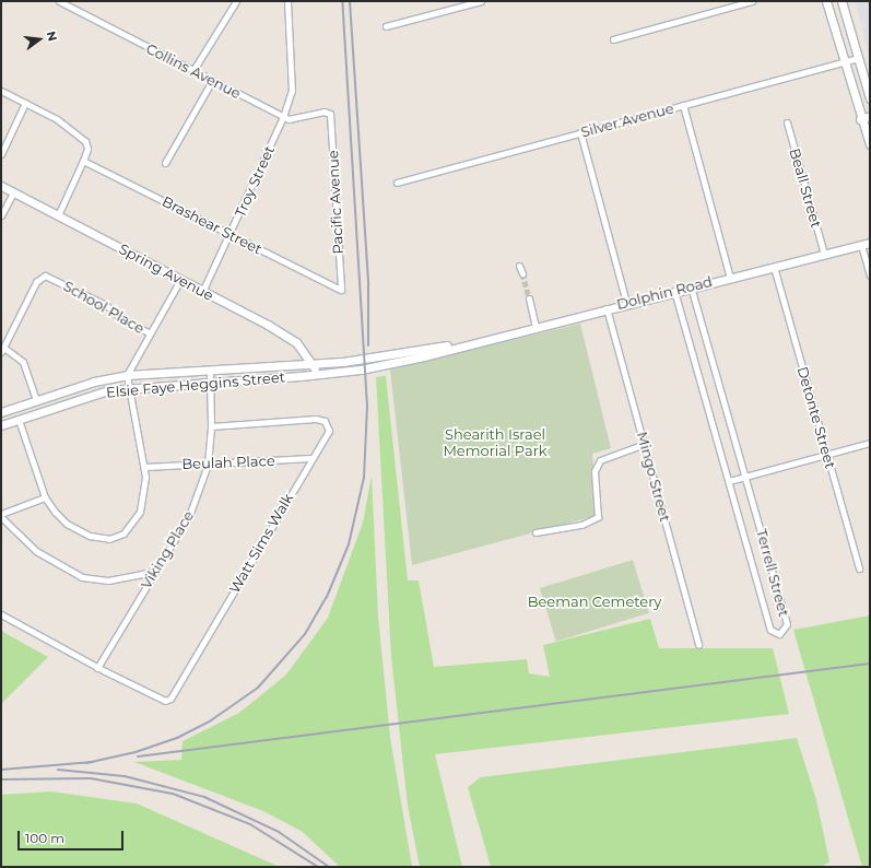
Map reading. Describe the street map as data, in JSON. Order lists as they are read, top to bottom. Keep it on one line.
{"streets":{"main road":["Spring Avenue","Dolphin Road","Elsie Faye Heggins Street"],"street":["Collins Avenue","Silver Avenue","Troy Street","Beall Street","Pacific Avenue","Brashear Street","School Place","Detonte Street","Beulah Place","Mingo Street","Watt Sims Walk","Viking Place","Terrell Street"]},"crossings":[["Collins Avenue","Troy Street"],["Collins Avenue","Pacific Avenue"],["Troy Street","Brashear Street"],["Troy Street","Spring Avenue"],["Beall Street","Dolphin Road"],["Pacific Avenue","Brashear Street"],["Spring Avenue","Dolphin Road"],["Spring Avenue","Elsie Faye Heggins Street"],["Dolphin Road","Elsie Faye Heggins Street"],["Dolphin Road","Detonte Street"],["Dolphin Road","Mingo Street"],["Dolphin Road","Terrell Street"],["Elsie Faye Heggins Street","Viking Place"],["Beulah Place","Watt Sims Walk"],["Beulah Place","Viking Place"],["Watt Sims Walk","Viking Place"]],"parks":["Shearith Israel Memorial Park","Beeman Cemetery"],"scale_bar":"100 m","north":"right"}
